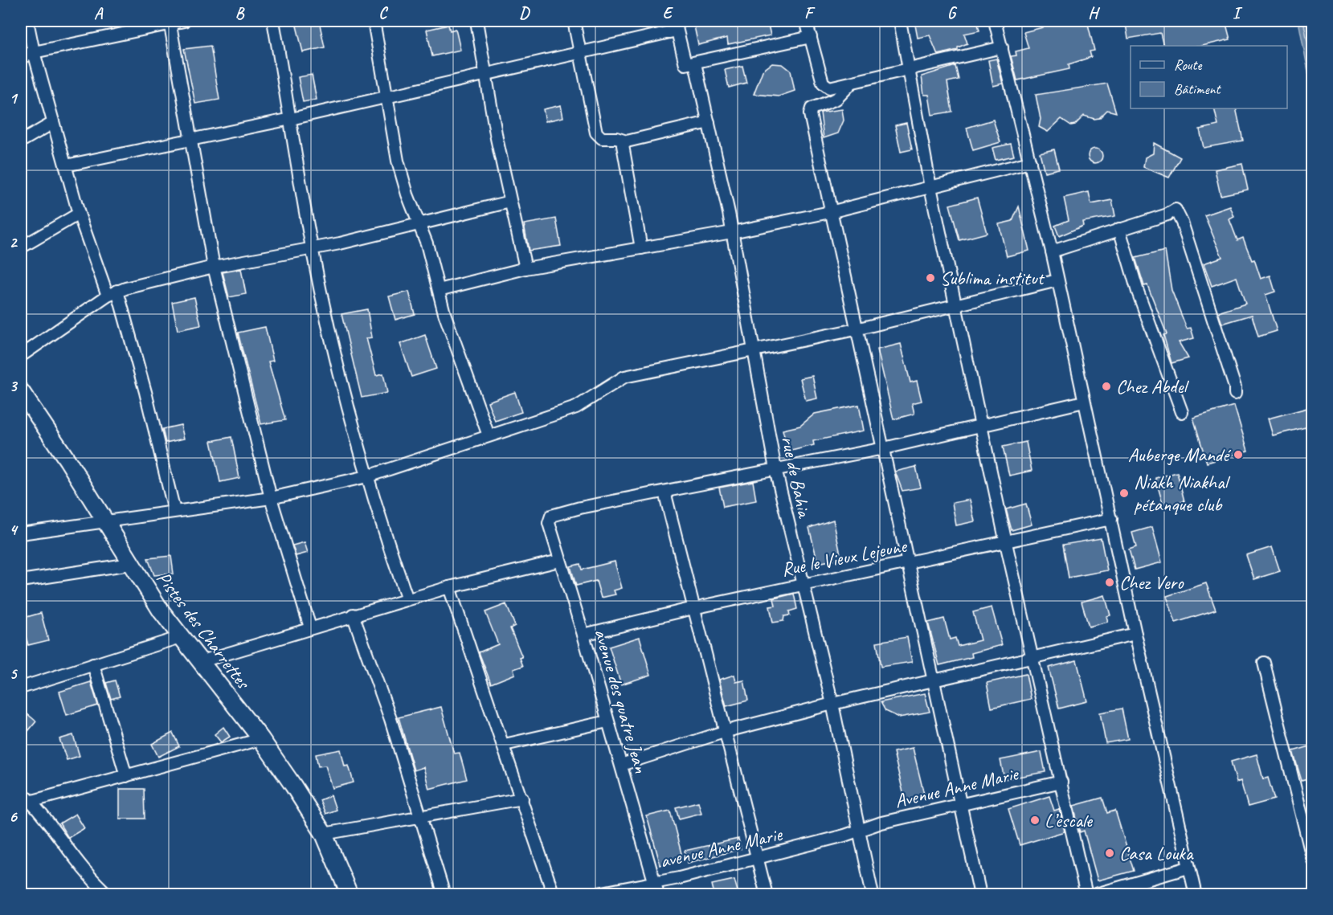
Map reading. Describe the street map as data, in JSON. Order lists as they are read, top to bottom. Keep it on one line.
{"streets":{"main road":["Pistes des Charrettes"],"street":["rue de Bahia","Rue le Vieux Lejeune","avenue des quatre Jean","Avenue Anne Marie","avenue Anne Marie"]},"crossings":[["rue de Bahia","Rue le Vieux Lejeune"],["rue de Bahia","Avenue Anne Marie"],["rue de Bahia","avenue Anne Marie"],["Rue le Vieux Lejeune","avenue des quatre Jean"],["avenue des quatre Jean","avenue Anne Marie"],["Avenue Anne Marie","avenue Anne Marie"]],"places":["Sublima institut","Chez Abdel","Auberge Mandé","Niakh Niakhal pétanque club","Chez Vero","L’escale","Casa Louka"],"legend":["Route","Bâtiment"],"grid":{"columns":["A","B","C","D","E","F","G","H","I"],"rows":["1","2","3","4","5","6"]}}
